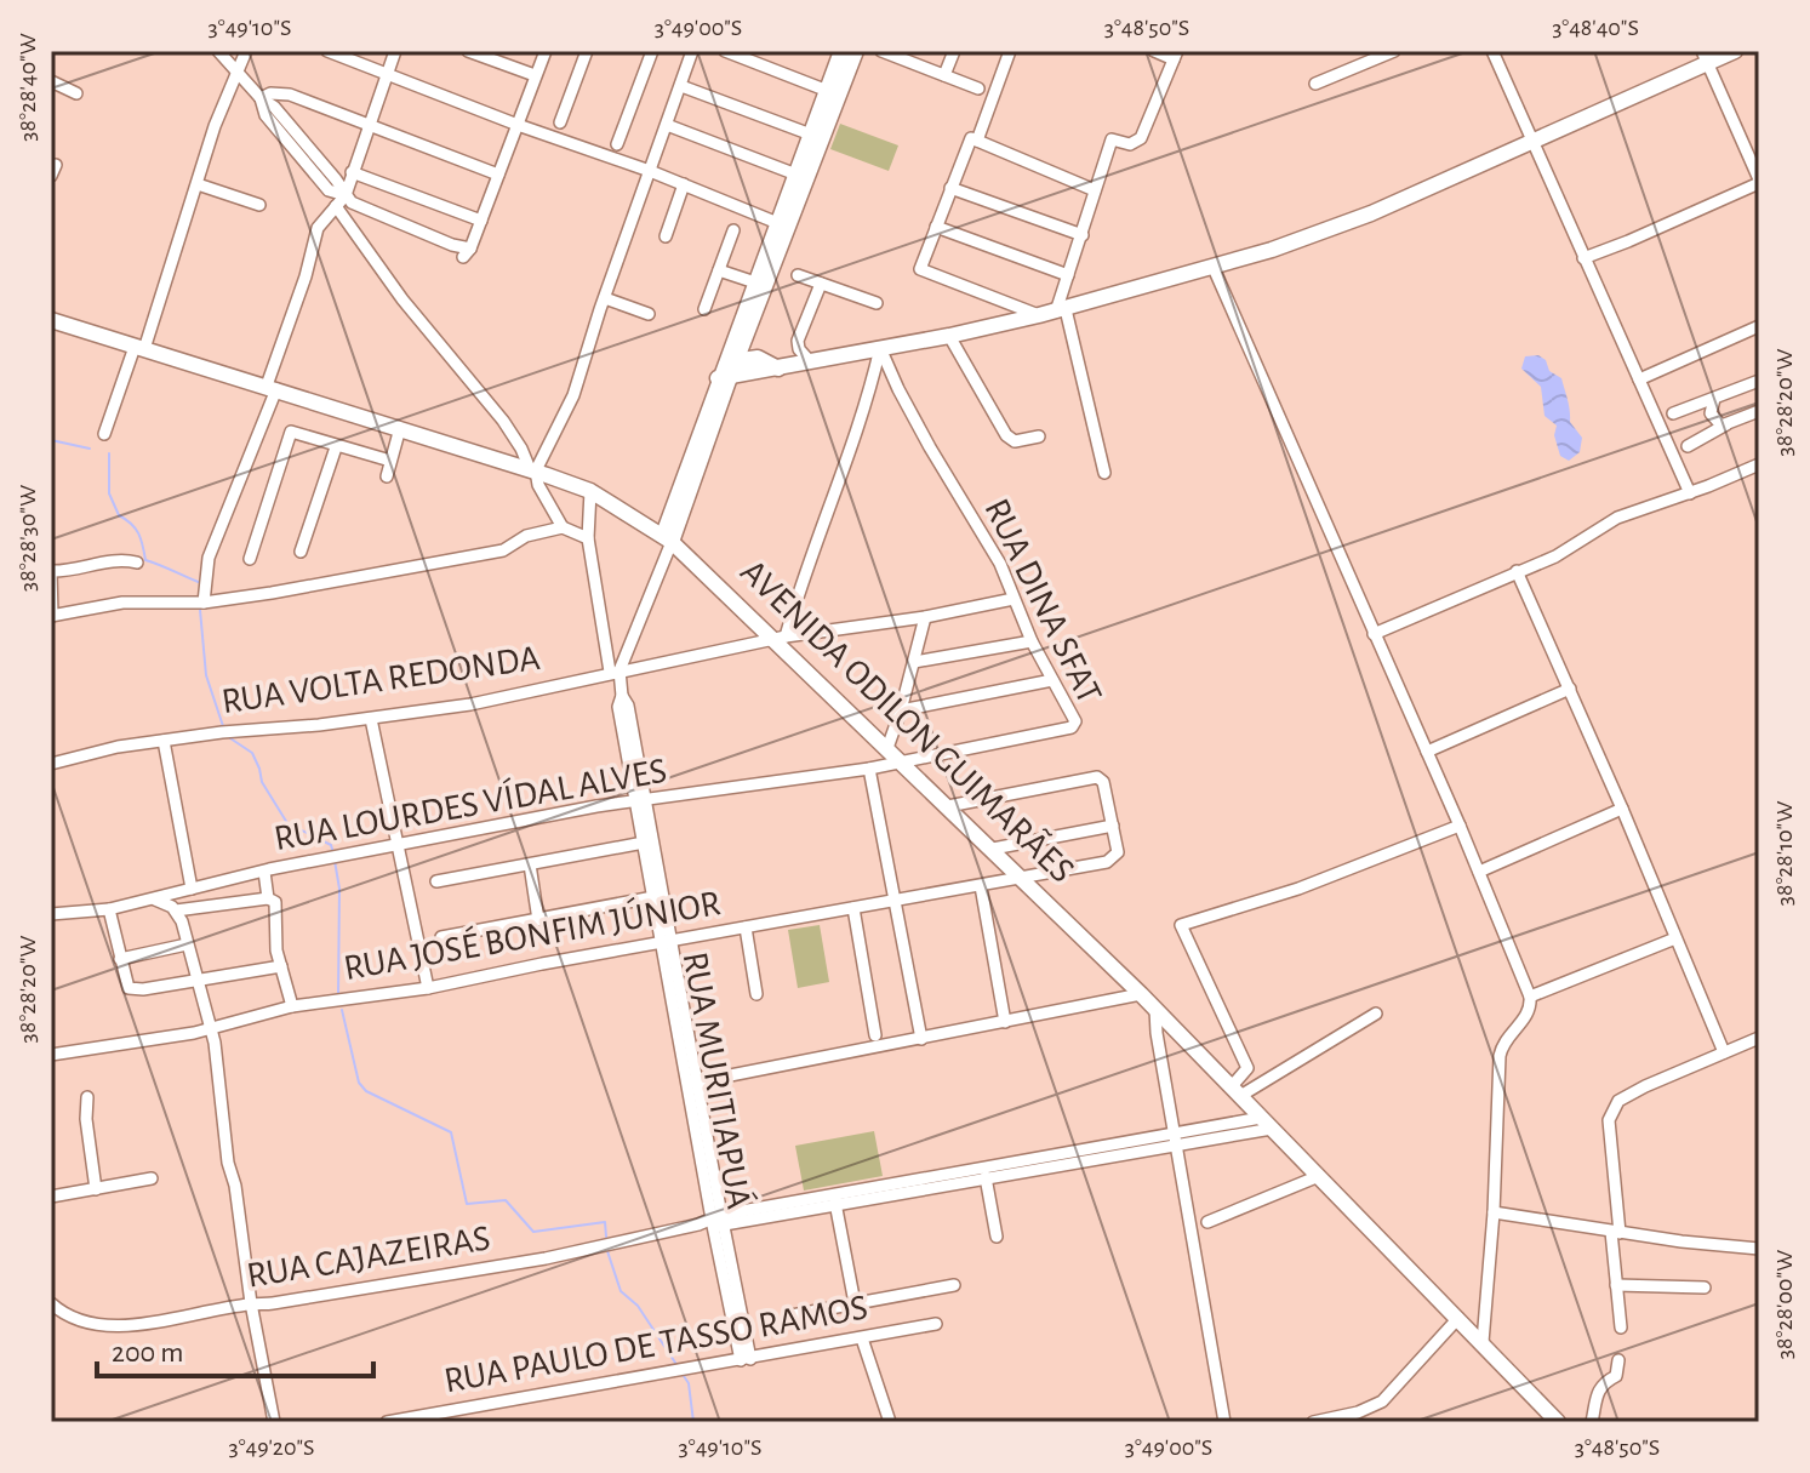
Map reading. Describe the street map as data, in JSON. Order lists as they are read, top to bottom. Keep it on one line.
{"streets":{"street":["RUA DINA SFAT","RUA VOLTA REDONDA","AVENIDA ODILON GUIMARÃES","RUA LOURDES VÍDAL ALVES","RUA JOSÉ BONFIM JÚNIOR","RUA MURITIAPUÁ","RUA CAJAZEIRAS","RUA PAULO DE TASSO RAMOS"]},"crossings":[["RUA DINA SFAT","RUA VOLTA REDONDA"],["RUA DINA SFAT","AVENIDA ODILON GUIMARÃES"],["RUA DINA SFAT","RUA LOURDES VÍDAL ALVES"],["RUA VOLTA REDONDA","AVENIDA ODILON GUIMARÃES"],["RUA VOLTA REDONDA","RUA MURITIAPUÁ"],["AVENIDA ODILON GUIMARÃES","RUA LOURDES VÍDAL ALVES"],["AVENIDA ODILON GUIMARÃES","RUA JOSÉ BONFIM JÚNIOR"],["AVENIDA ODILON GUIMARÃES","RUA MURITIAPUÁ"],["AVENIDA ODILON GUIMARÃES","RUA CAJAZEIRAS"],["RUA LOURDES VÍDAL ALVES","RUA MURITIAPUÁ"],["RUA JOSÉ BONFIM JÚNIOR","RUA MURITIAPUÁ"],["RUA MURITIAPUÁ","RUA CAJAZEIRAS"],["RUA MURITIAPUÁ","RUA PAULO DE TASSO RAMOS"]],"scale_bar":"200 m","coordinates":["3°49'10\"S","3°49'00\"S","3°48'50\"S","3°48'40\"S","38°28'40\"W","38°28'20\"W","38°28'30\"W","38°28'10\"W","38°28'00\"W","3°49'20\"S"]}
